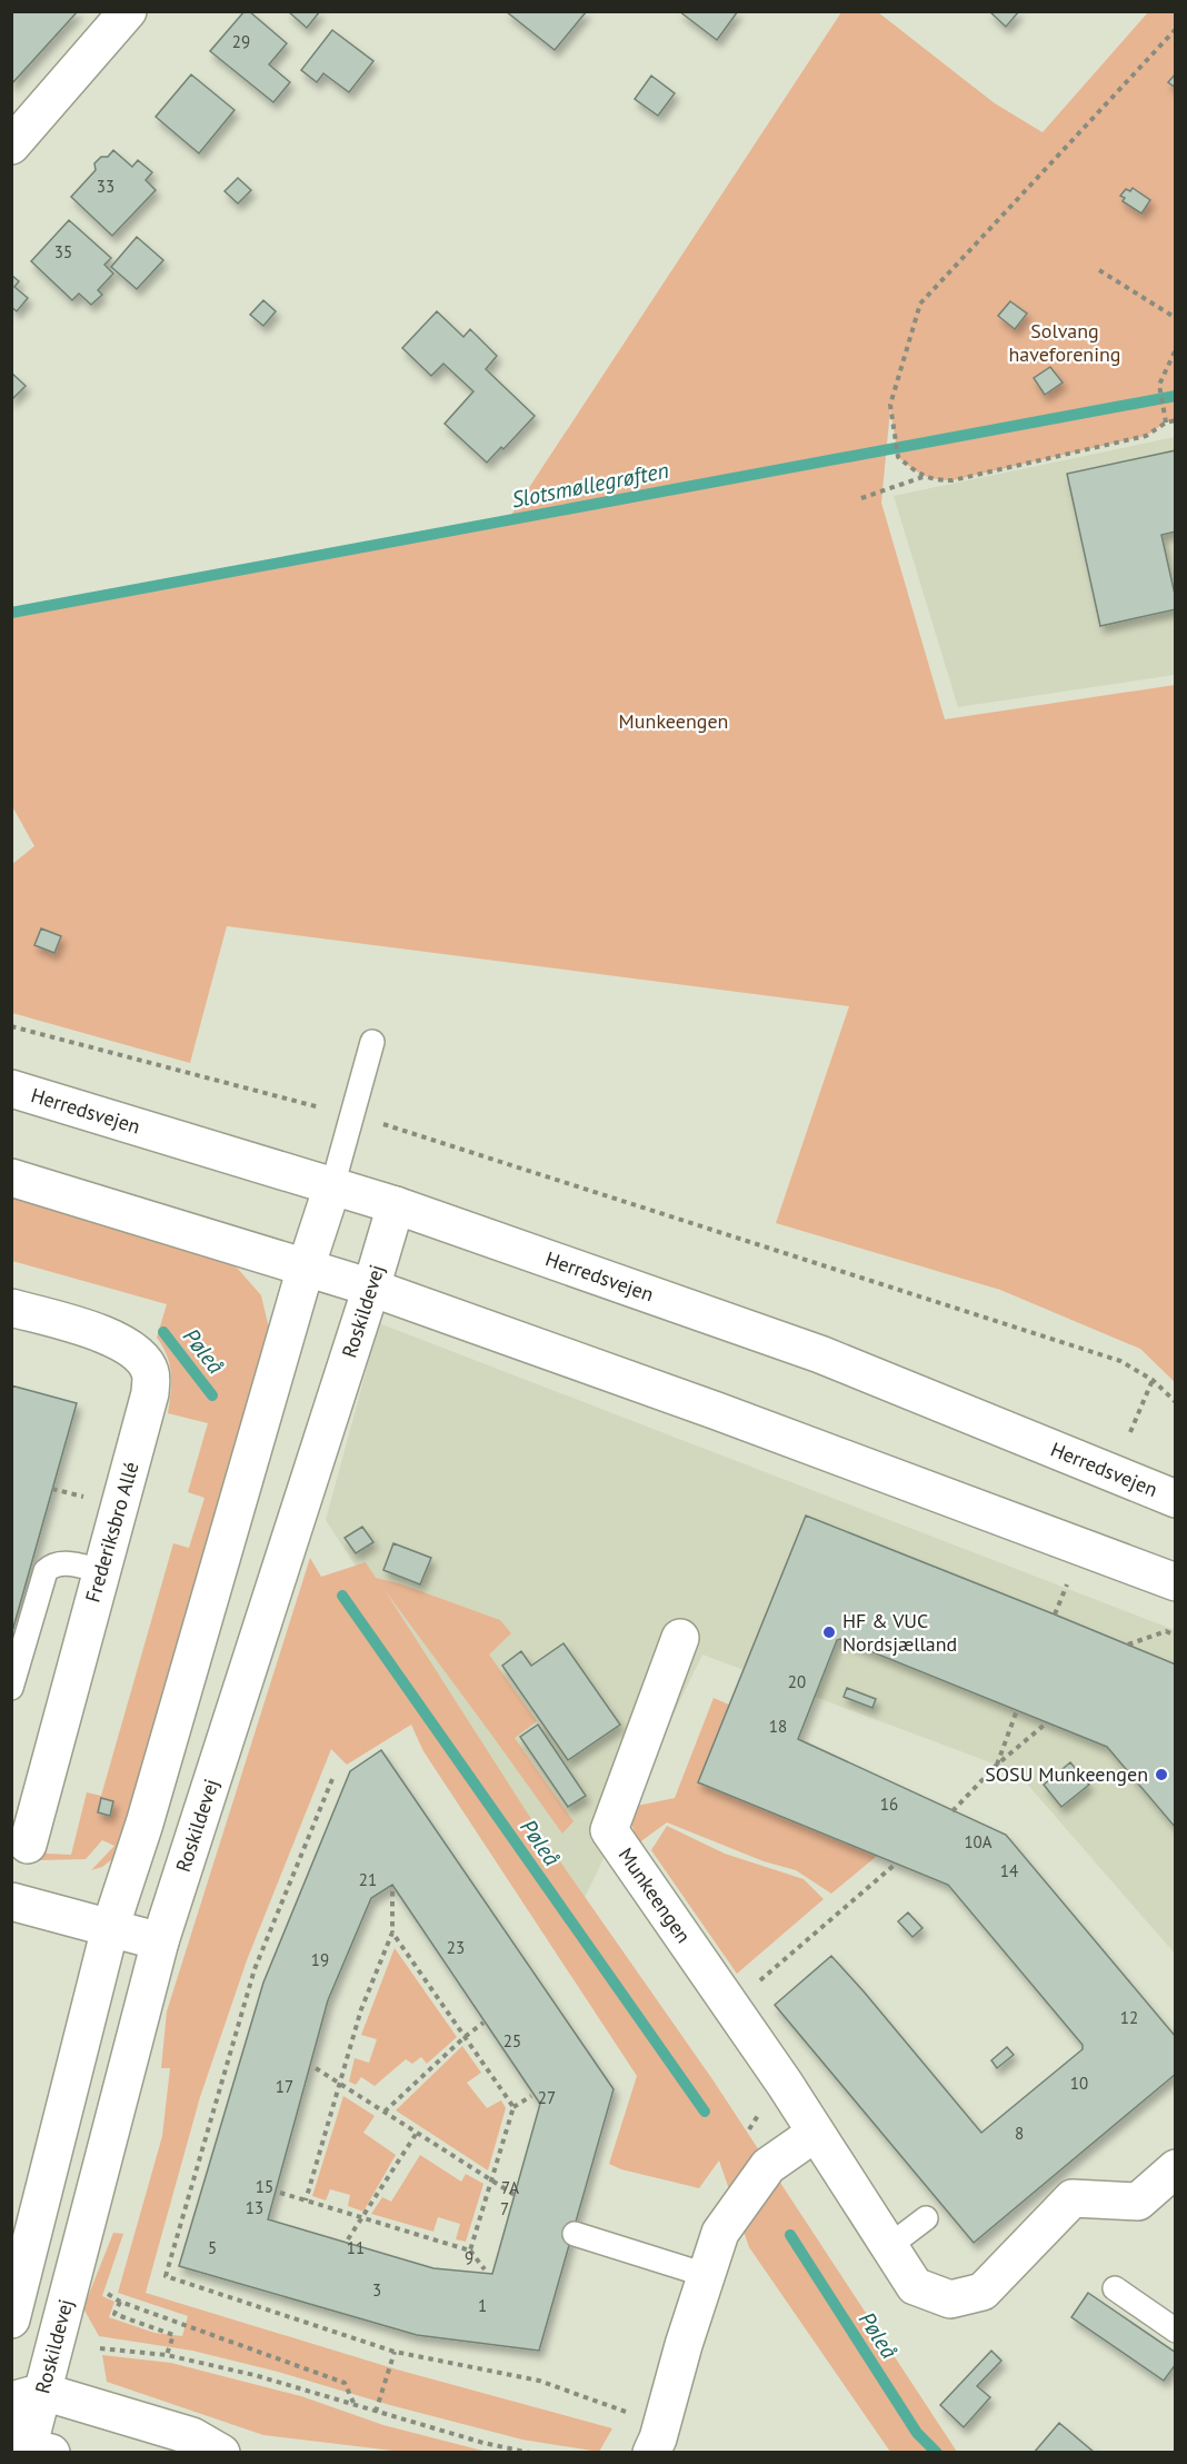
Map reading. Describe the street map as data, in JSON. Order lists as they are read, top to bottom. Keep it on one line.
{"streets":{"street":["Herredsvejen","Roskildevej","Frederiksbro Allé","Munkeengen"]},"crossings":[["Herredsvejen","Roskildevej"]],"water":["Slotsmøllegrøften","Pøleå"],"parks":["Solvang haveforening","Munkeengen"],"places":["HF & VUC Nordsjælland","SOSU Munkeengen"],"house_numbers":["29","33","35","20","18","16","10A","14","21","23","19","12","25","10","17","27","8","15","7A","13","7","5","11","9","3","1"]}
